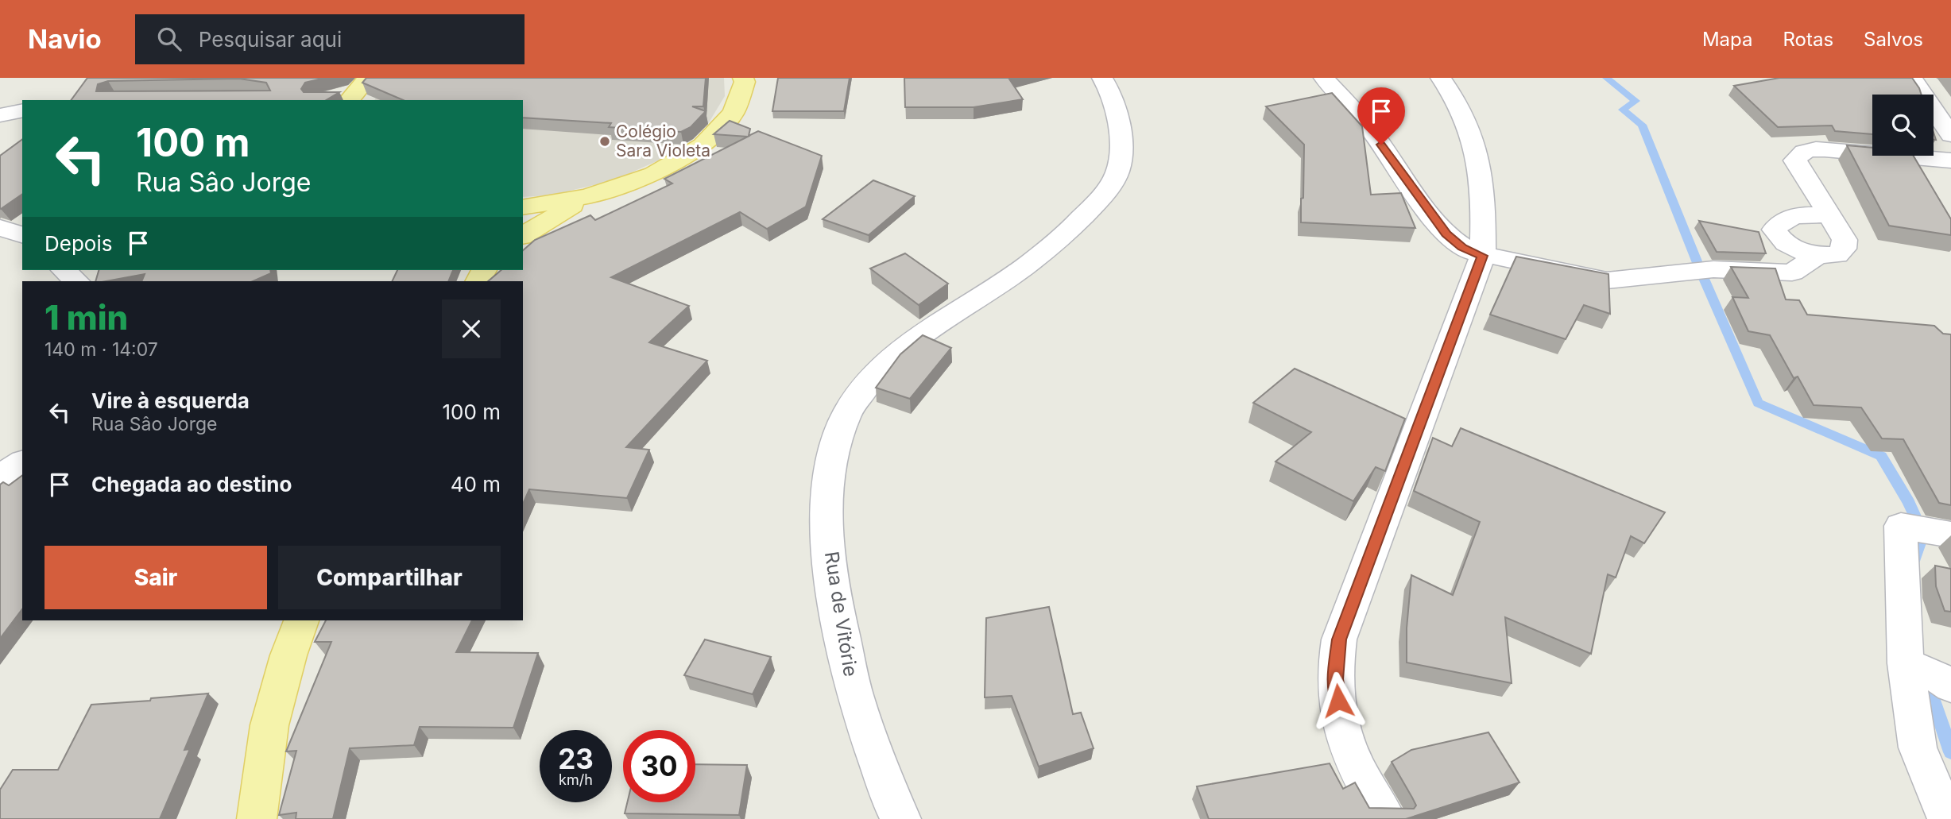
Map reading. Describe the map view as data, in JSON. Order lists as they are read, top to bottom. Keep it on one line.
{"streets":{"street":["Rua de Vitórie"]},"places":["Colégio Sara Violeta"],"page":{"header":"Navio","search":"Pesquisar aqui","nav":["Mapa","Rotas","Salvos"],"turn":["100 m","Rua Sâo Jorge"],"then":"Depois","heading":["1 min","140 m · 14:07"],"list":[{"name":"Vire à esquerda","note":"Rua Sâo Jorge","value":"100 m"},{"name":"Chegada ao destino","value":"40 m"}],"buttons":["Sair","Compartilhar"],"speed":"23 km/h","limit":"30"}}
